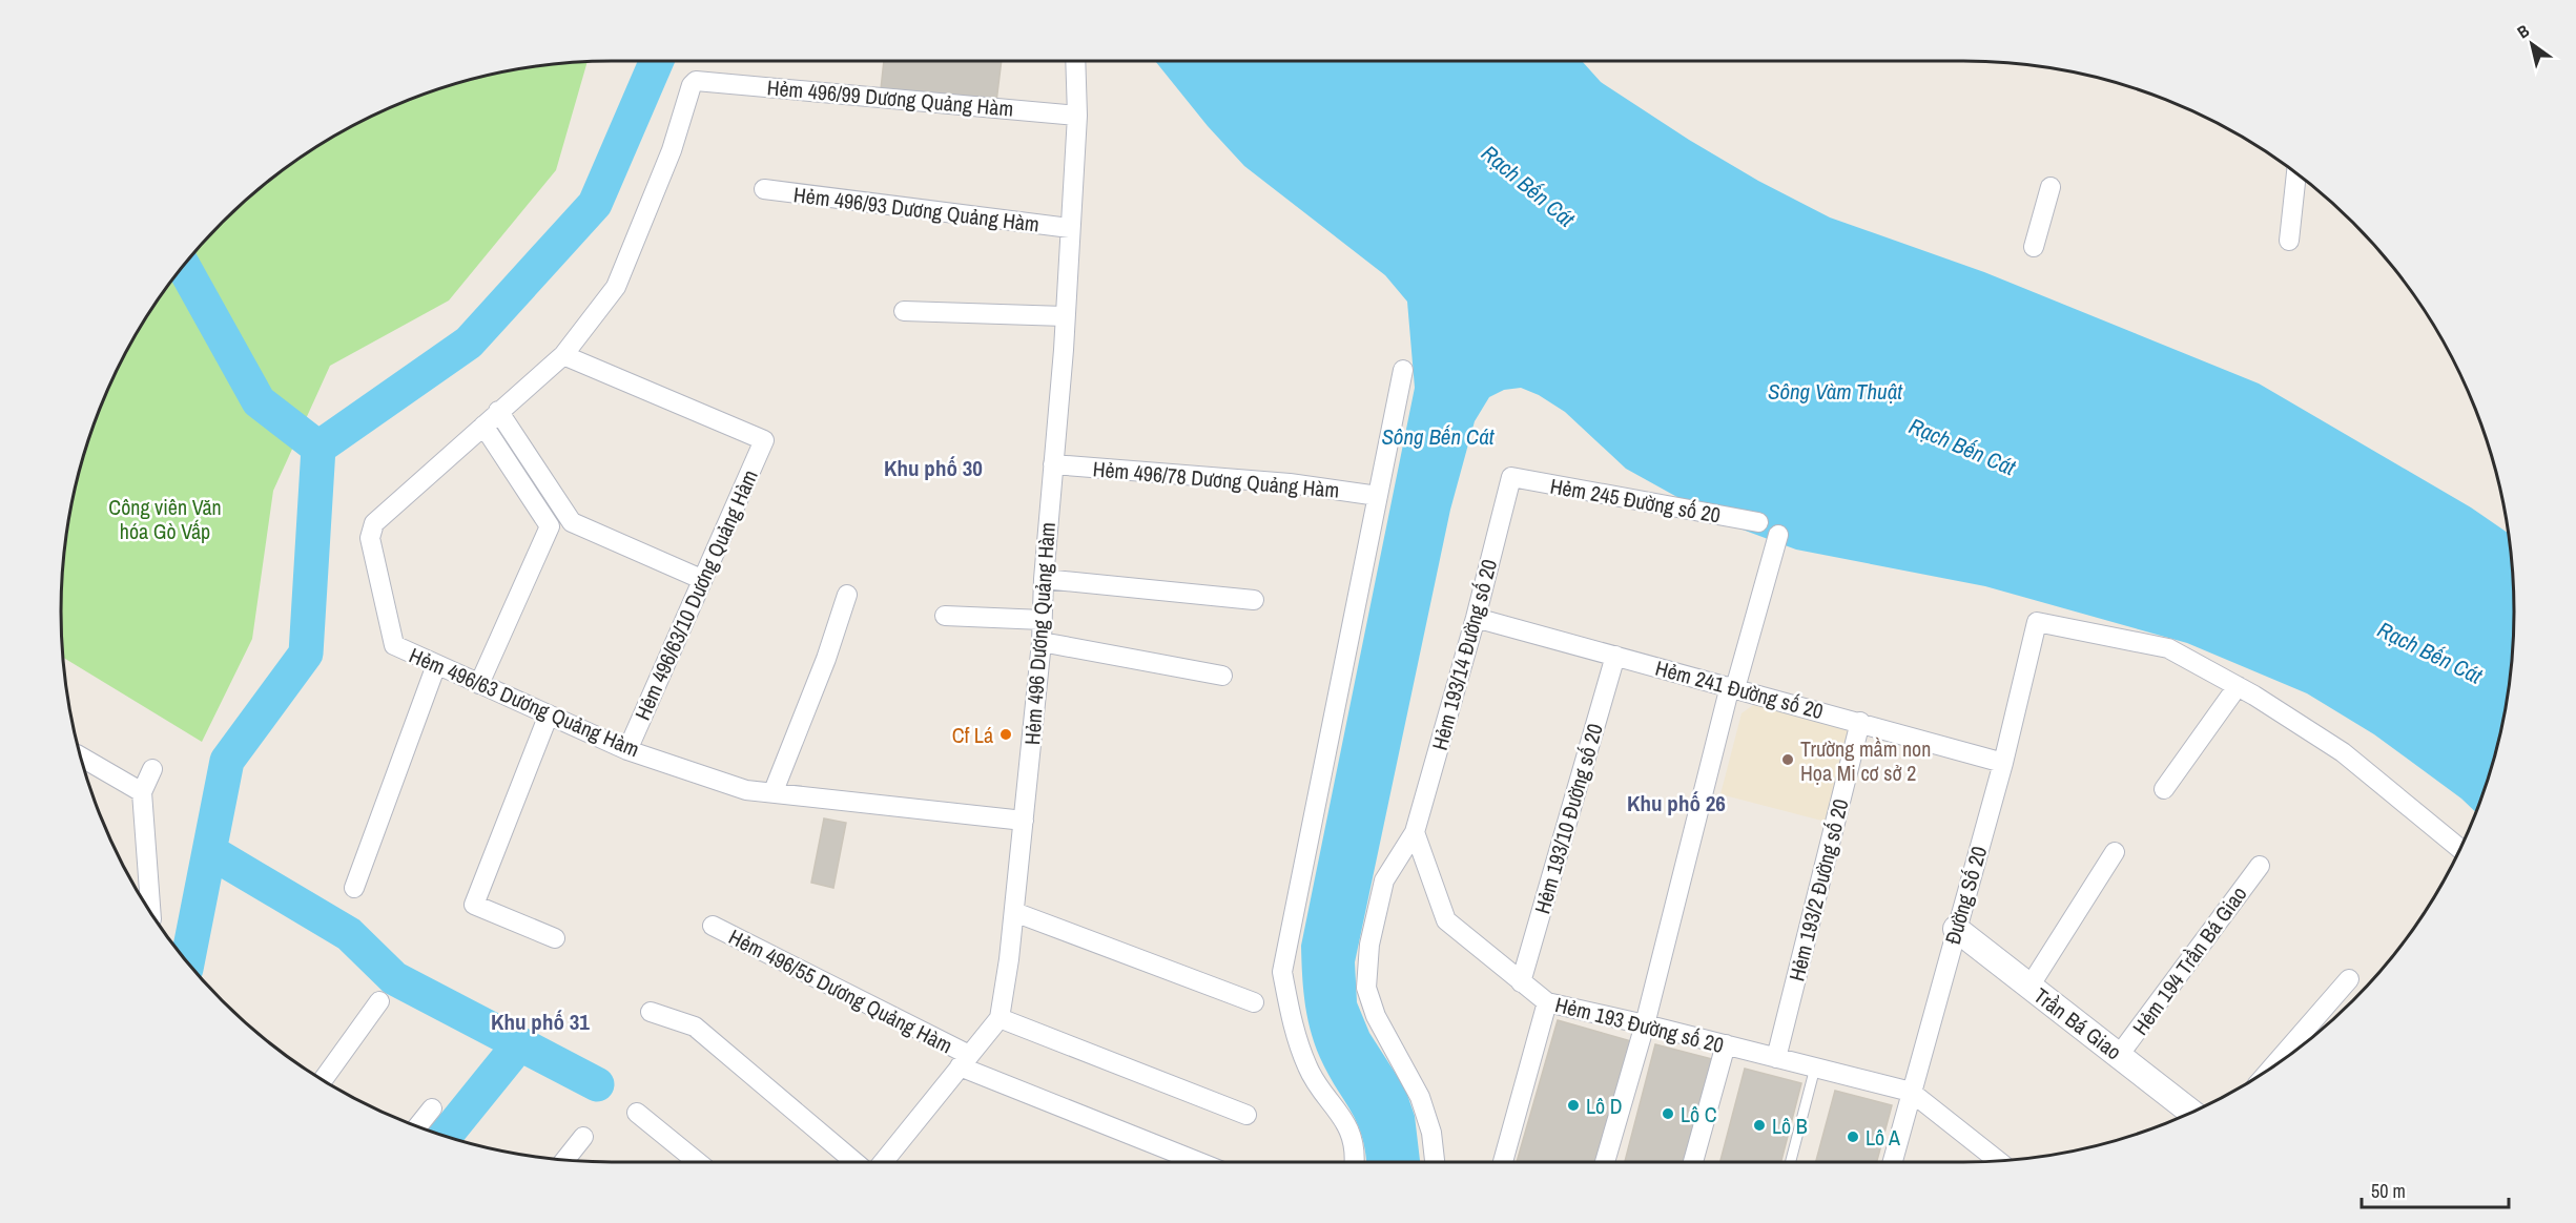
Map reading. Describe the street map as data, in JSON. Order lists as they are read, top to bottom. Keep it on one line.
{"streets":{"street":["Hẻm 496/99 Dương Quảng Hàm","Hẻm 496/93 Dương Quảng Hàm","Hẻm 496/78 Dương Quảng Hàm","Hẻm 245 Đường số 20","Hẻm 496/63/10 Dương Quảng Hàm","Hẻm 496 Dương Quảng Hàm","Hẻm 193/14 Đường số 20","Hẻm 241 Đường số 20","Hẻm 496/63 Dương Quảng Hàm","Hẻm 193/10 Đường số 20","Hẻm 193/2 Đường số 20","Đường Số 20","Hẻm 194 Trần Bá Giao","Hẻm 496/55 Dương Quảng Hàm","Trần Bá Giao","Hẻm 193 Đường số 20"]},"crossings":[["Hẻm 496/99 Dương Quảng Hàm","Hẻm 496 Dương Quảng Hàm"],["Hẻm 496/99 Dương Quảng Hàm","Hẻm 496/63 Dương Quảng Hàm"],["Hẻm 496/93 Dương Quảng Hàm","Hẻm 496 Dương Quảng Hàm"],["Hẻm 496/78 Dương Quảng Hàm","Hẻm 496 Dương Quảng Hàm"],["Hẻm 245 Đường số 20","Hẻm 193/14 Đường số 20"],["Hẻm 496/63/10 Dương Quảng Hàm","Hẻm 496/63 Dương Quảng Hàm"],["Hẻm 496 Dương Quảng Hàm","Hẻm 496/63 Dương Quảng Hàm"],["Hẻm 193/14 Đường số 20","Hẻm 241 Đường số 20"],["Hẻm 193/14 Đường số 20","Hẻm 193 Đường số 20"],["Hẻm 241 Đường số 20","Hẻm 193/10 Đường số 20"],["Hẻm 241 Đường số 20","Hẻm 193/2 Đường số 20"],["Hẻm 241 Đường số 20","Đường Số 20"],["Hẻm 193/10 Đường số 20","Hẻm 193 Đường số 20"],["Hẻm 193/2 Đường số 20","Hẻm 193 Đường số 20"],["Đường Số 20","Trần Bá Giao"],["Đường Số 20","Hẻm 193 Đường số 20"],["Hẻm 194 Trần Bá Giao","Trần Bá Giao"]],"districts":["Khu phố 30","Khu phố 26","Khu phố 31"],"water":["Rạch Bến Cát","Sông Vàm Thuật","Sông Bến Cát"],"parks":["Công viên Văn hóa Gò Vấp"],"places":["Cf Lá","Trường mầm non Họa Mi cơ sở 2","Lô D","Lô C","Lô B","Lô A"],"scale_bar":"50 m","north":"top left"}
